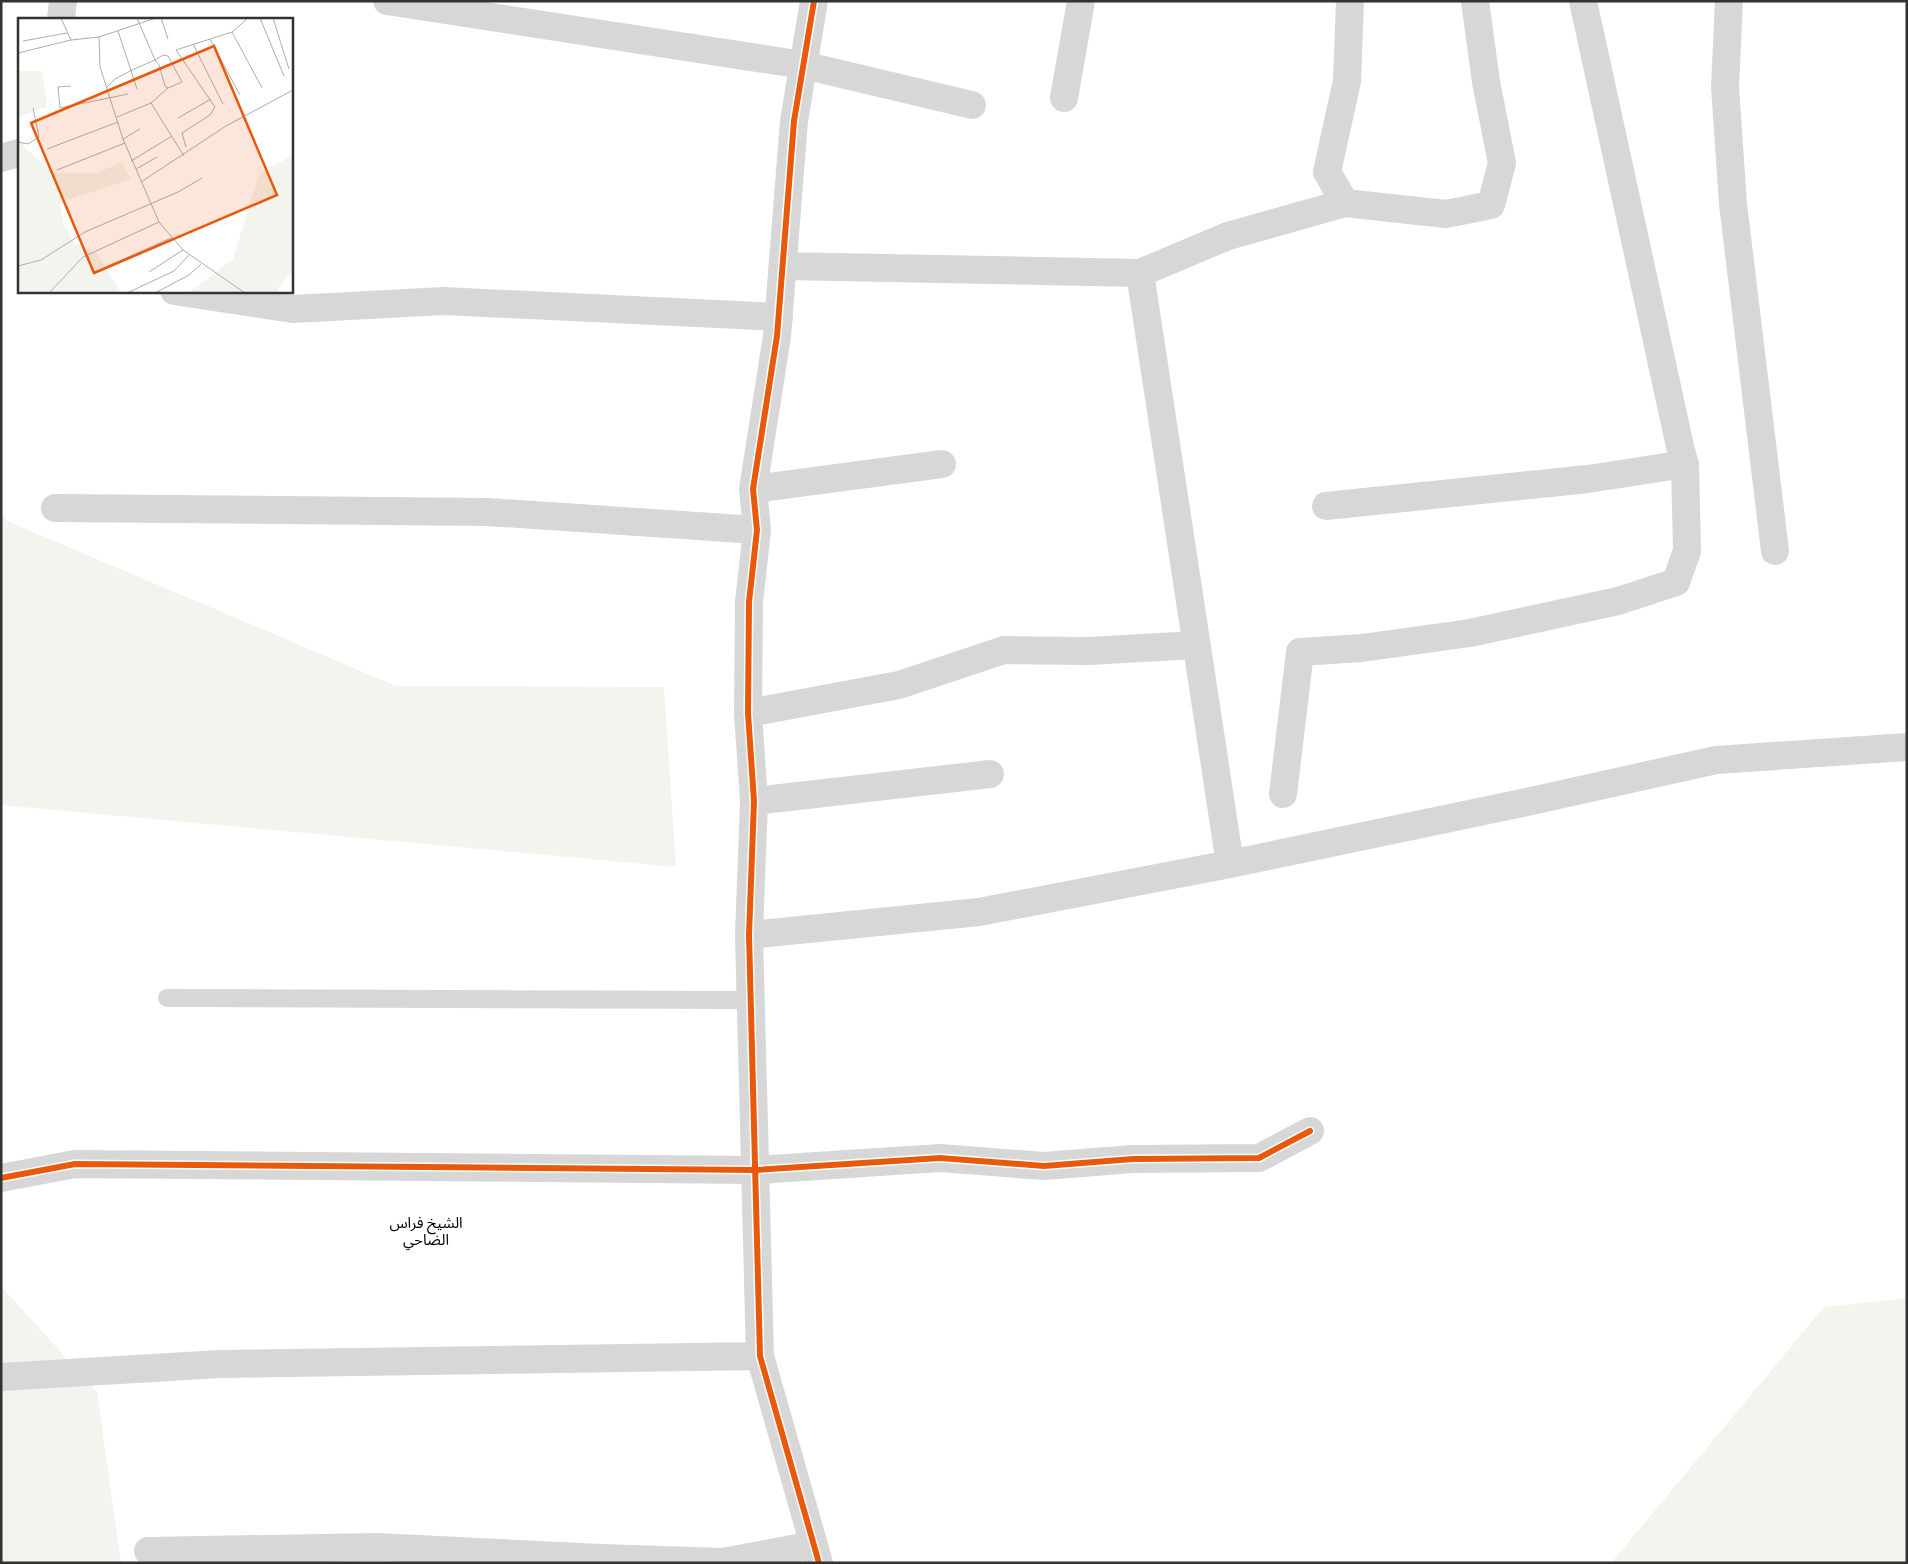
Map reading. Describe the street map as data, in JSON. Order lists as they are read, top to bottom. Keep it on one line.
{"districts":["الشيخ فراس الضاحي"]}
